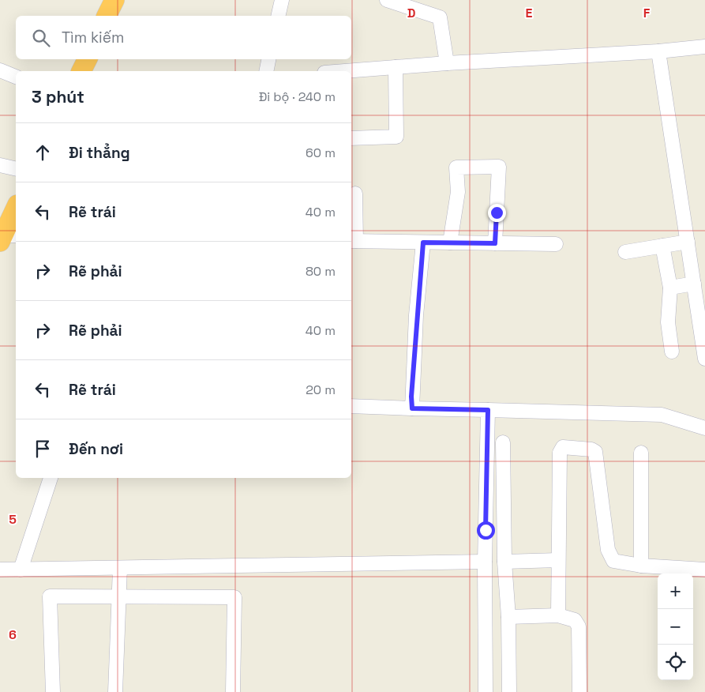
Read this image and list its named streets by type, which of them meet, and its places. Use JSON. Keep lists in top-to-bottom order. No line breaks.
{"page":{"search":"Tìm kiếm","heading":["3 phút","Đi bộ · 240 m"],"list":[["Đi thẳng","60 m"],["Rẽ trái","40 m"],["Rẽ phải","80 m"],["Rẽ phải","40 m"],["Rẽ trái","20 m"],"Đến nơi"],"map_buttons":["+","−"]},"grid":{"columns":["D","E","F"],"rows":["5","6"]}}
